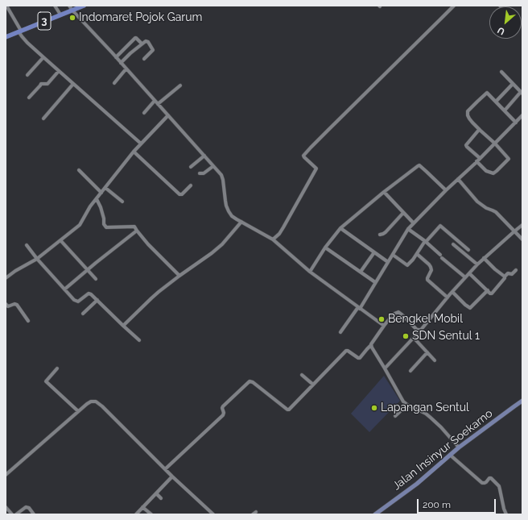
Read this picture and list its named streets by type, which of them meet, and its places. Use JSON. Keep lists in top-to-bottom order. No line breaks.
{"streets":{"highway":["3"],"main road":["Jalan Insinyur Soekarno"]},"places":["Indomaret Pojok Garum","Bengkel Mobil","SDN Sentul 1","Lapangan Sentul"],"scale_bar":"200 m","north":"bottom left"}
